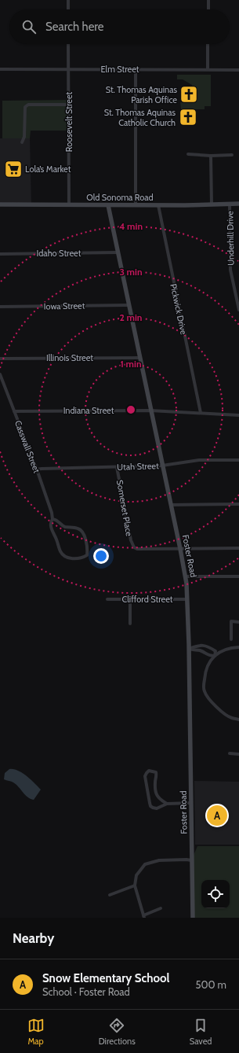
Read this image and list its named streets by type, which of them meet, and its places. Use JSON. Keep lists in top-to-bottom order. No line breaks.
{"streets":{"street":["Elm Street","Roosevelt Street","Old Sonoma Road","Underhill Drive","Idaho Street","Iowa Street","Pickwick Drive","Illinois Street","Indiana Street","Casswall Street","Utah Street","Somerset Place","Foster Road","Clifford Street"]},"crossings":[["Elm Street","Roosevelt Street"],["Roosevelt Street","Old Sonoma Road"],["Old Sonoma Road","Underhill Drive"],["Old Sonoma Road","Pickwick Drive"],["Old Sonoma Road","Foster Road"],["Idaho Street","Foster Road"],["Iowa Street","Foster Road"],["Pickwick Drive","Indiana Street"],["Illinois Street","Foster Road"],["Indiana Street","Casswall Street"],["Indiana Street","Foster Road"],["Casswall Street","Utah Street"],["Utah Street","Somerset Place"],["Utah Street","Foster Road"],["Somerset Place","Foster Road"],["Foster Road","Clifford Street"]],"places":{"church":["St. Thomas Aquinas Parish Office","St. Thomas Aquinas Catholic Church"],"supermarket":["Lola’s Market"]},"page":{"search":"Search here","pins":"A","heading":"Nearby","list":[{"mark":"A","name":"Snow Elementary School","note":"School · Foster Road","value":"500 m"}],"nav":["Map","Directions","Saved"]},"rings":["4 min","3 min","2 min","1 min"]}
